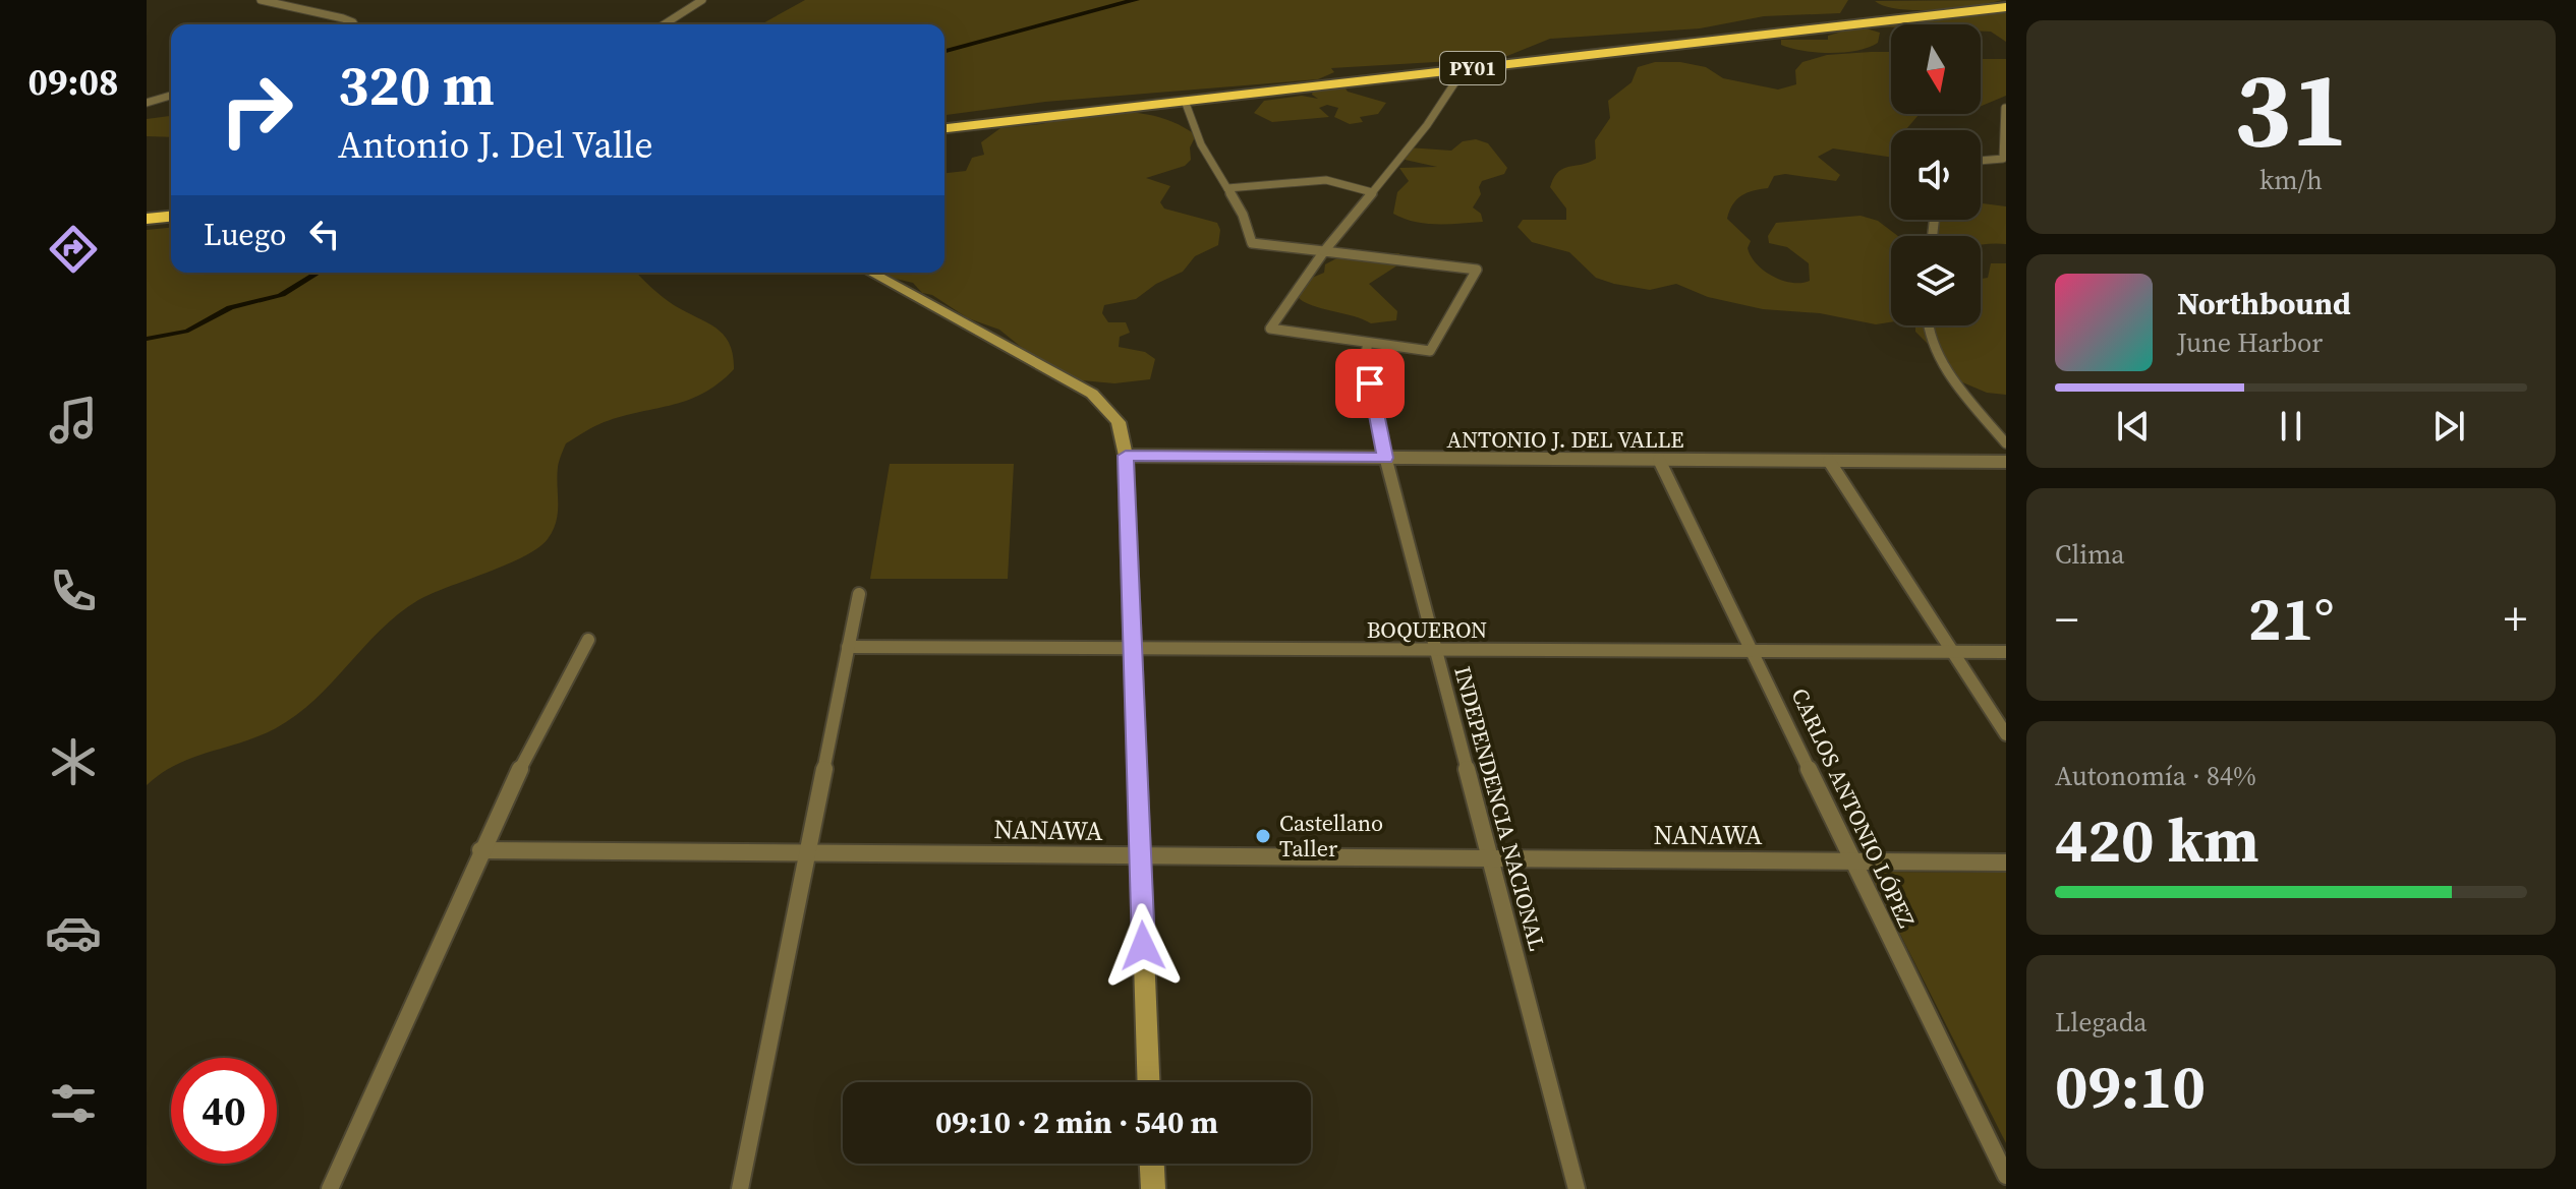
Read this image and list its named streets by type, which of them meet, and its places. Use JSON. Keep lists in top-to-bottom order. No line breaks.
{"streets":{"highway":["PY01"],"street":["ANTONIO J. DEL VALLE","BOQUERON","CARLOS ANTONIO LÓPEZ","INDEPENDENCIA NACIONAL","NANAWA"]},"crossings":[["ANTONIO J. DEL VALLE","CARLOS ANTONIO LÓPEZ"],["ANTONIO J. DEL VALLE","INDEPENDENCIA NACIONAL"],["BOQUERON","CARLOS ANTONIO LÓPEZ"],["BOQUERON","INDEPENDENCIA NACIONAL"],["CARLOS ANTONIO LÓPEZ","NANAWA"],["INDEPENDENCIA NACIONAL","NANAWA"]],"places":["Castellano Taller"],"north":"bottom","page":{"tabs":"09:08","tile":[["31","km/h"],"Clima",["Autonomía · 84%","420 km"],["Llegada","09:10"]],"turn":["320 m","Antonio J. Del Valle"],"then":"Luego","song":["Northbound","June Harbor"],"heat":["−","21°","+"],"limit":"40","trip":"09:10 · 2 min · 540 m"}}
